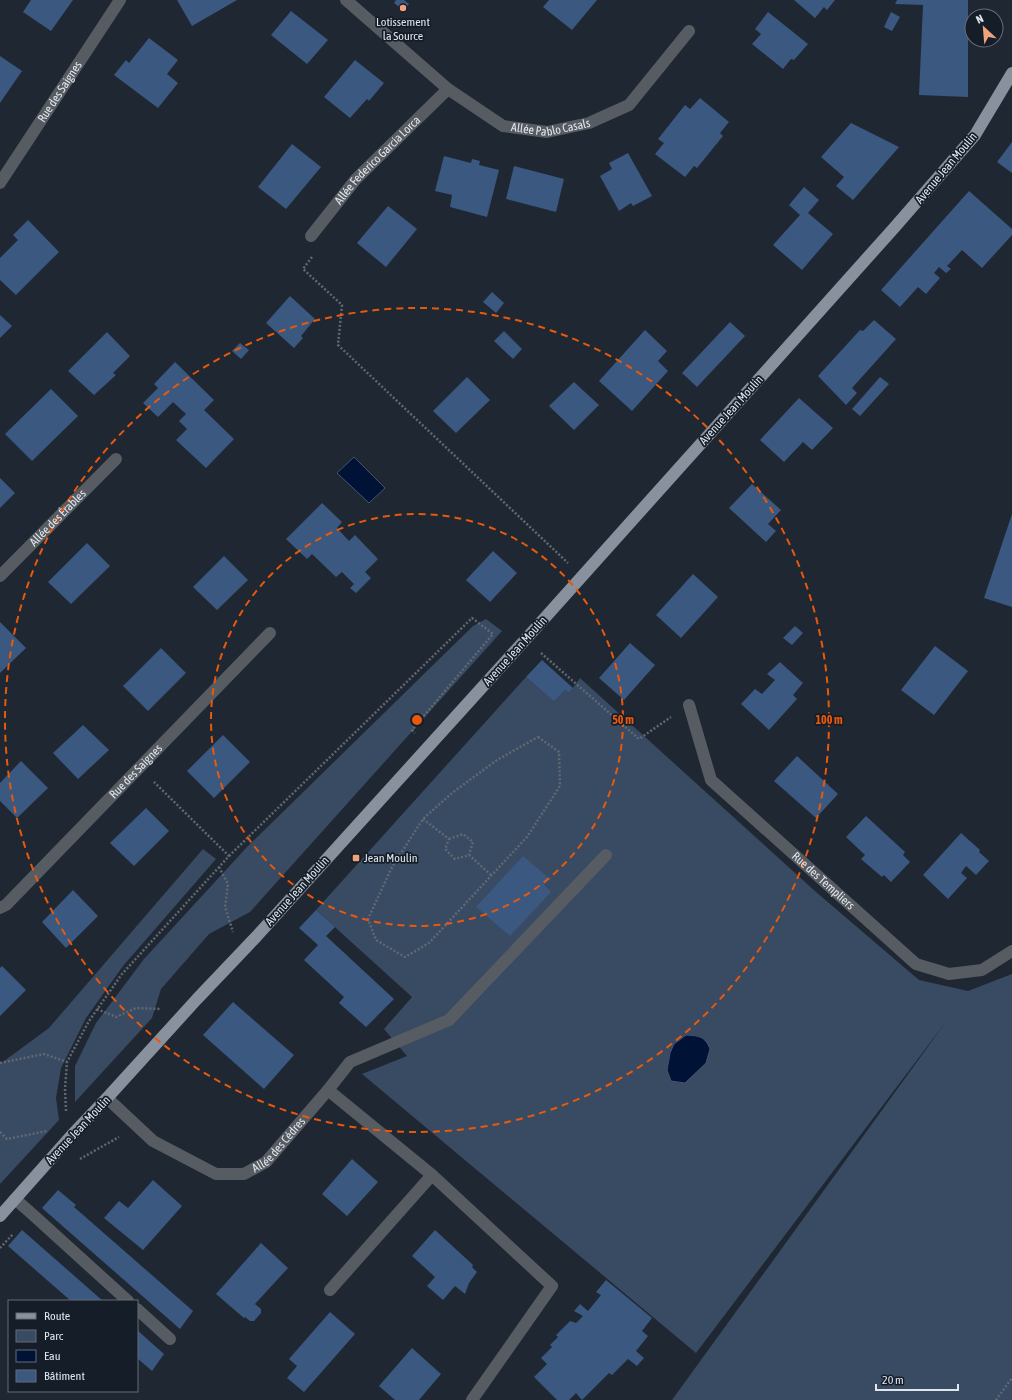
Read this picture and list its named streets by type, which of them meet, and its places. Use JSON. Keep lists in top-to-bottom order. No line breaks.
{"streets":{"main road":["Avenue Jean Moulin"],"street":["Rue des Saignes","Allée Pablo Casals","Allée Federico Garcia Lorca","Allée des Érables","Rue des Templiers","Allée des Cédres"]},"crossings":[["Allée Pablo Casals","Allée Federico Garcia Lorca"],["Avenue Jean Moulin","Allée des Cédres"]],"places":{"other":["Lotissement la Source"],"transit":["Jean Moulin"]},"legend":["Route","Parc","Eau","Bâtiment"],"scale_bar":"20 m","north":"top left","rings":["50 m","100 m"]}
